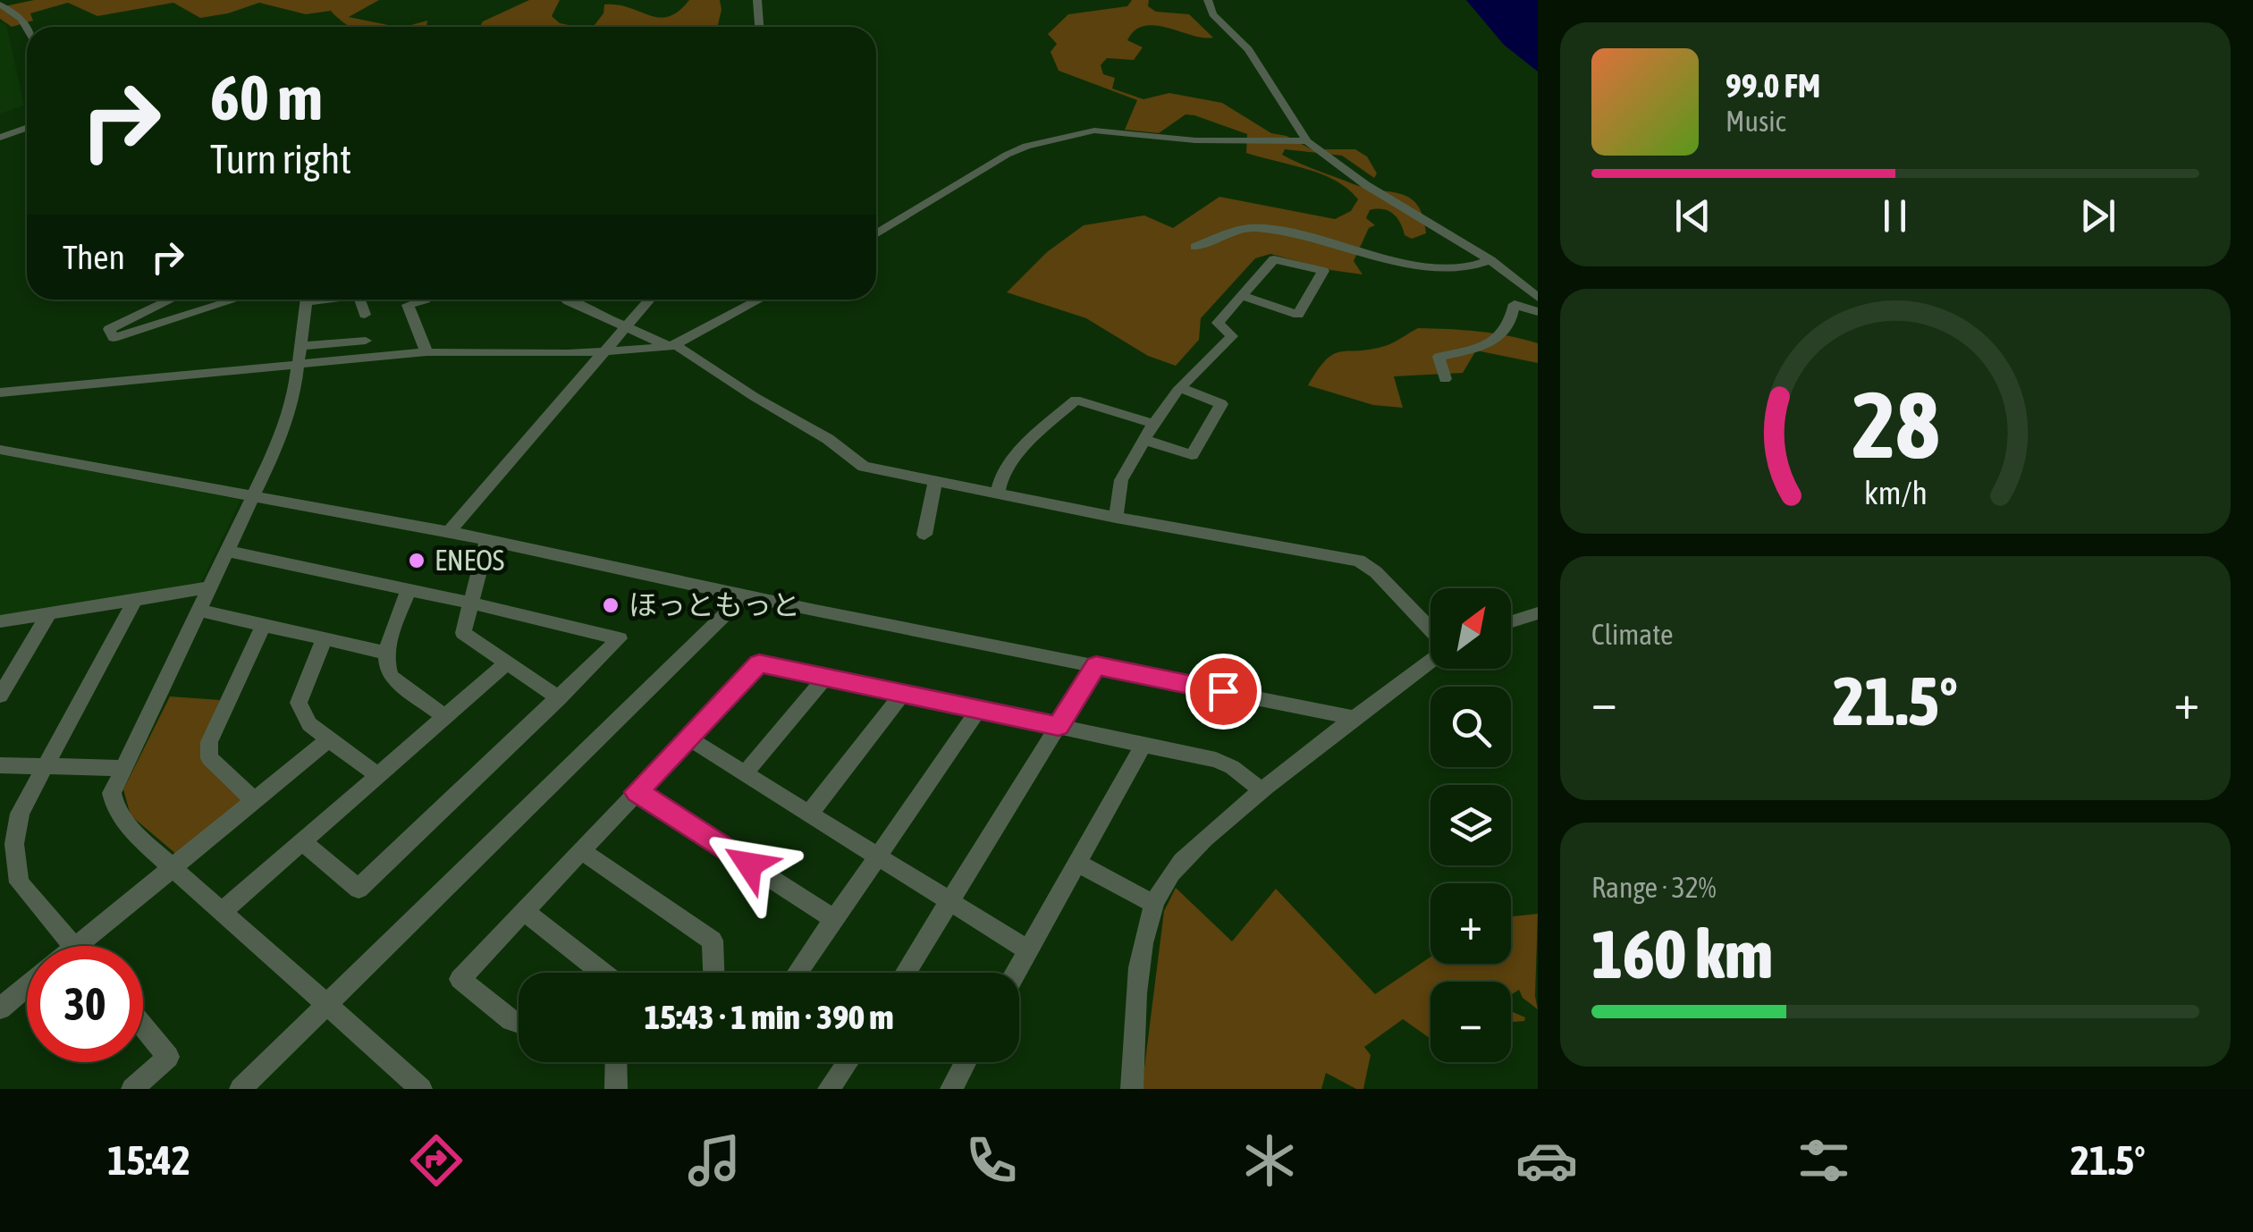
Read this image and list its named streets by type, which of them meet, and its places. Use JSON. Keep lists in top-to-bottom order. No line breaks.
{"places":["ENEOS","ほっともっと"],"north":"top right","page":{"turn":["60 m","Turn right"],"song":["99.0 FM","Music"],"then":"Then","tile":["Climate",["Range · 32%","160 km"]],"map_buttons":["+","−"],"heat":["−","21.5°","+"],"limit":"30","trip":"15:43 · 1 min · 390 m","tabs":["15:42","21.5°"],"gauge":["28","km/h"]}}
